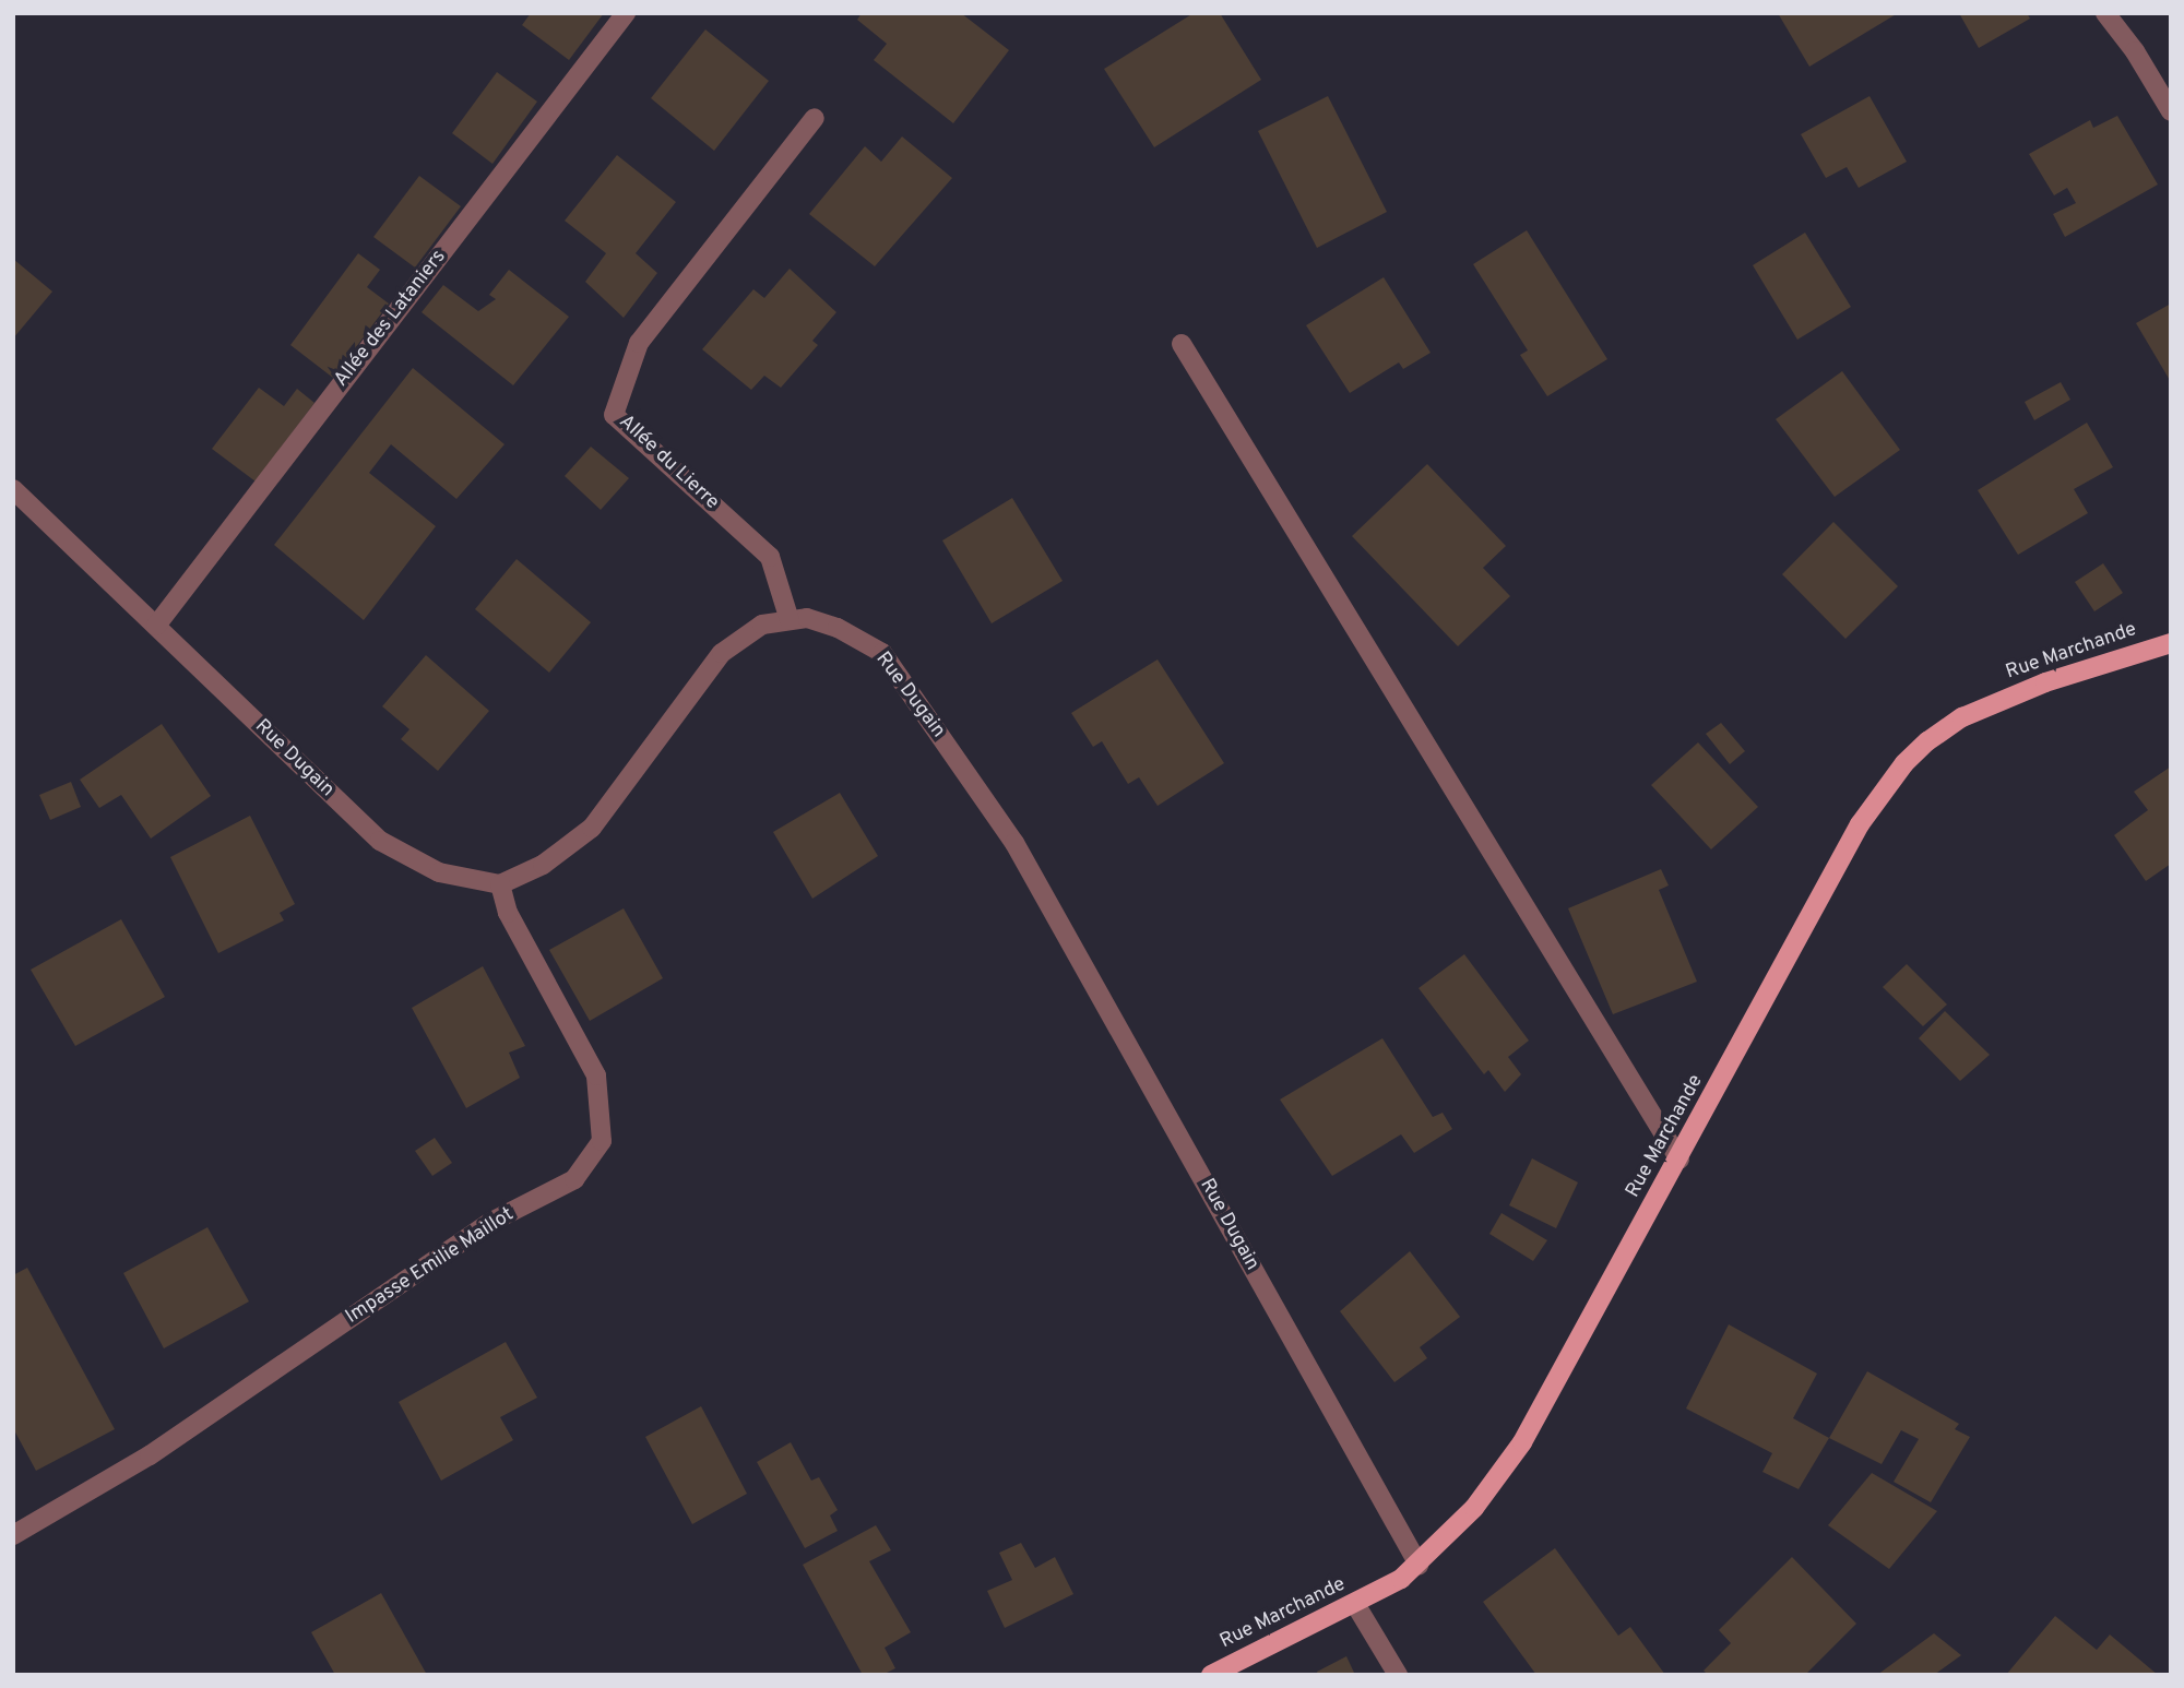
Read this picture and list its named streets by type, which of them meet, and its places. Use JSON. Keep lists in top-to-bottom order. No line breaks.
{"streets":{"main road":["Rue Marchande"],"street":["Allée des Lataniers","Allée du Lierre","Rue Dugain","Impasse Emilie Maillot"]},"crossings":[["Allée des Lataniers","Rue Dugain"],["Allée du Lierre","Rue Dugain"],["Rue Marchande","Rue Dugain"],["Rue Dugain","Impasse Emilie Maillot"]]}
